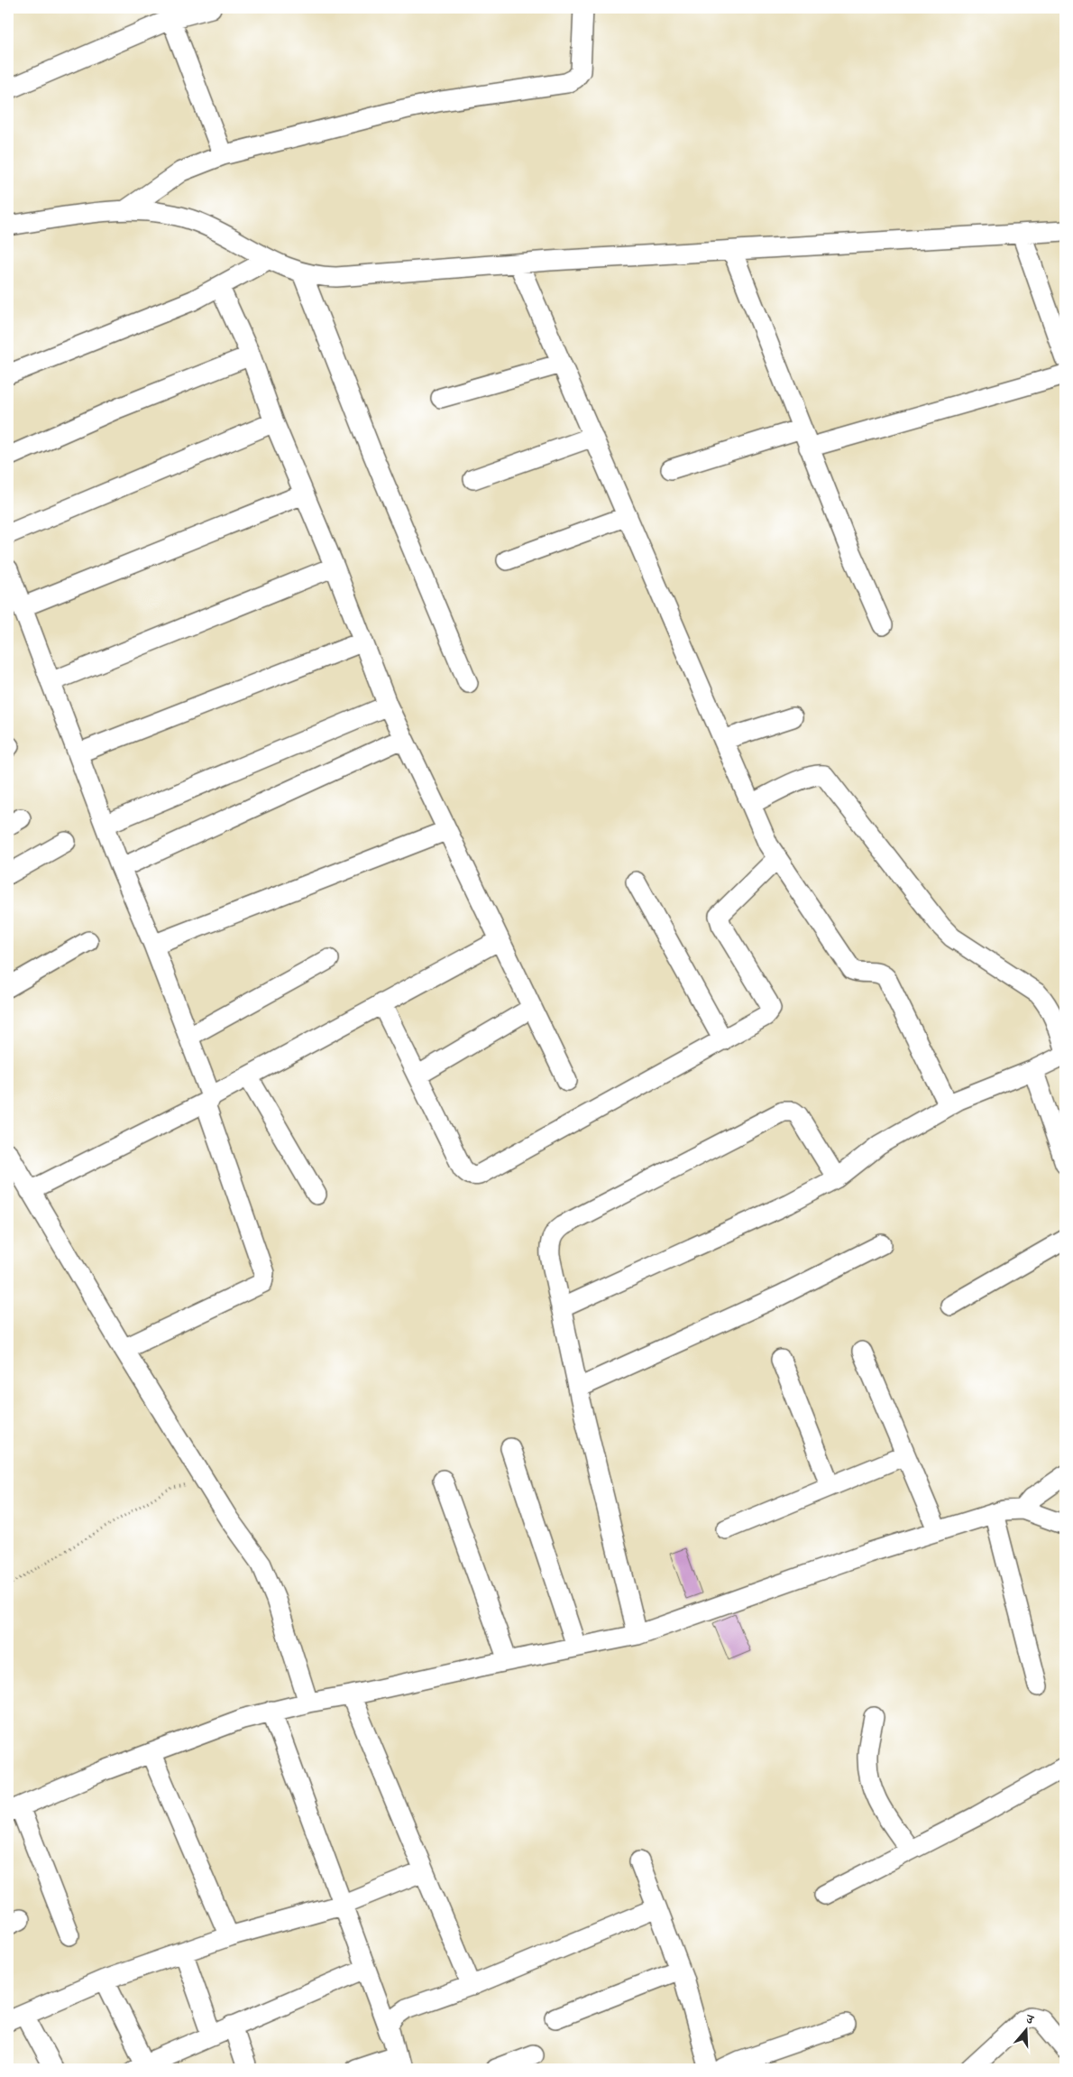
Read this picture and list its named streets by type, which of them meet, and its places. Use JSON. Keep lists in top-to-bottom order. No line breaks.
{"north":"top"}
